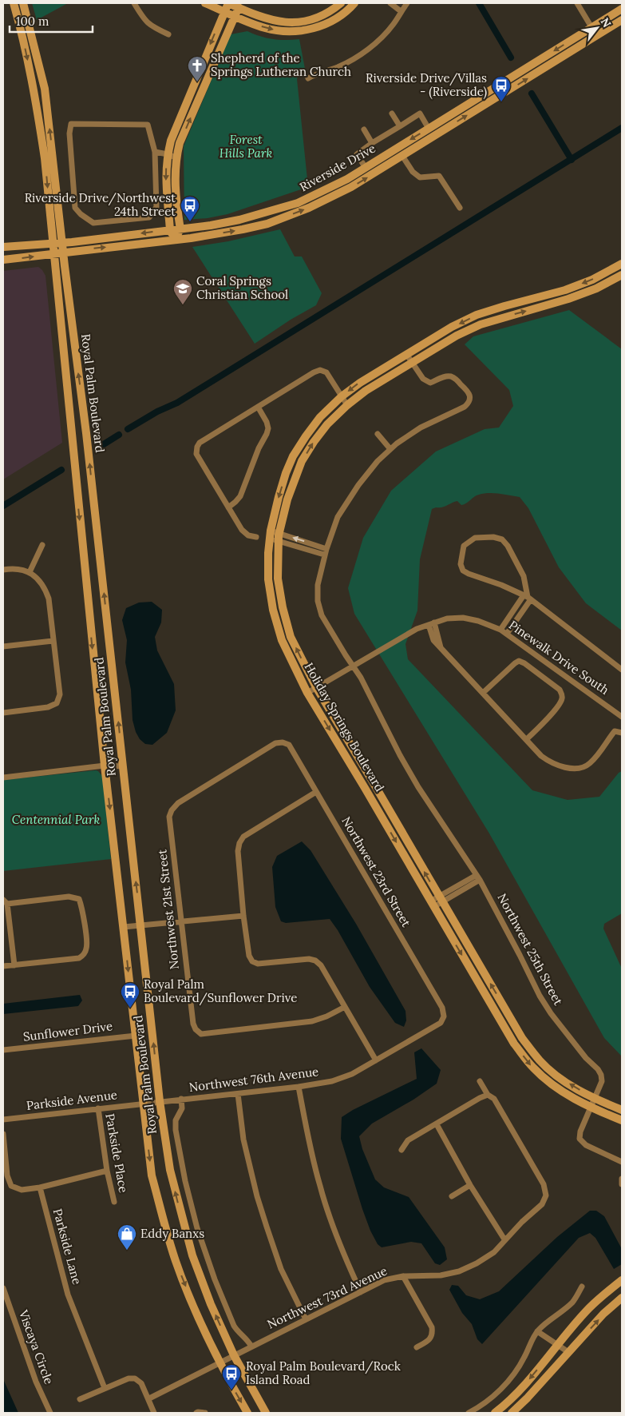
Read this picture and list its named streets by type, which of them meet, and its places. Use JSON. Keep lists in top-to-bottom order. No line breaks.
{"streets":{"street":["Riverside Drive","Royal Palm Boulevard","Pinewalk Drive South","Holiday Springs Boulevard","Northwest 23rd Street","Northwest 21st Street","Northwest 25th Street","Sunflower Drive","Northwest 76th Avenue","Parkside Avenue","Parkside Place","Parkside Lane","Northwest 73rd Avenue","Viscaya Circle"]},"crossings":[["Riverside Drive","Royal Palm Boulevard"],["Royal Palm Boulevard","Sunflower Drive"],["Royal Palm Boulevard","Northwest 76th Avenue"],["Royal Palm Boulevard","Parkside Avenue"],["Royal Palm Boulevard","Northwest 73rd Avenue"],["Pinewalk Drive South","Holiday Springs Boulevard"],["Pinewalk Drive South","Northwest 25th Street"],["Holiday Springs Boulevard","Northwest 25th Street"],["Northwest 23rd Street","Northwest 21st Street"],["Northwest 23rd Street","Northwest 76th Avenue"],["Northwest 76th Avenue","Parkside Avenue"],["Parkside Avenue","Parkside Place"]],"parks":["Forest Hills Park","Centennial Park"],"places":{"church":["Shepherd of the Springs Lutheran Church"],"bus stop":["Riverside Drive/Villas - (Riverside)","Riverside Drive/Northwest 24th Street","Royal Palm Boulevard/Sunflower Drive","Royal Palm Boulevard/Rock Island Road"],"school or university":["Coral Springs Christian School"],"shop":["Eddy Banxs"]},"scale_bar":"100 m","north":"top right"}
